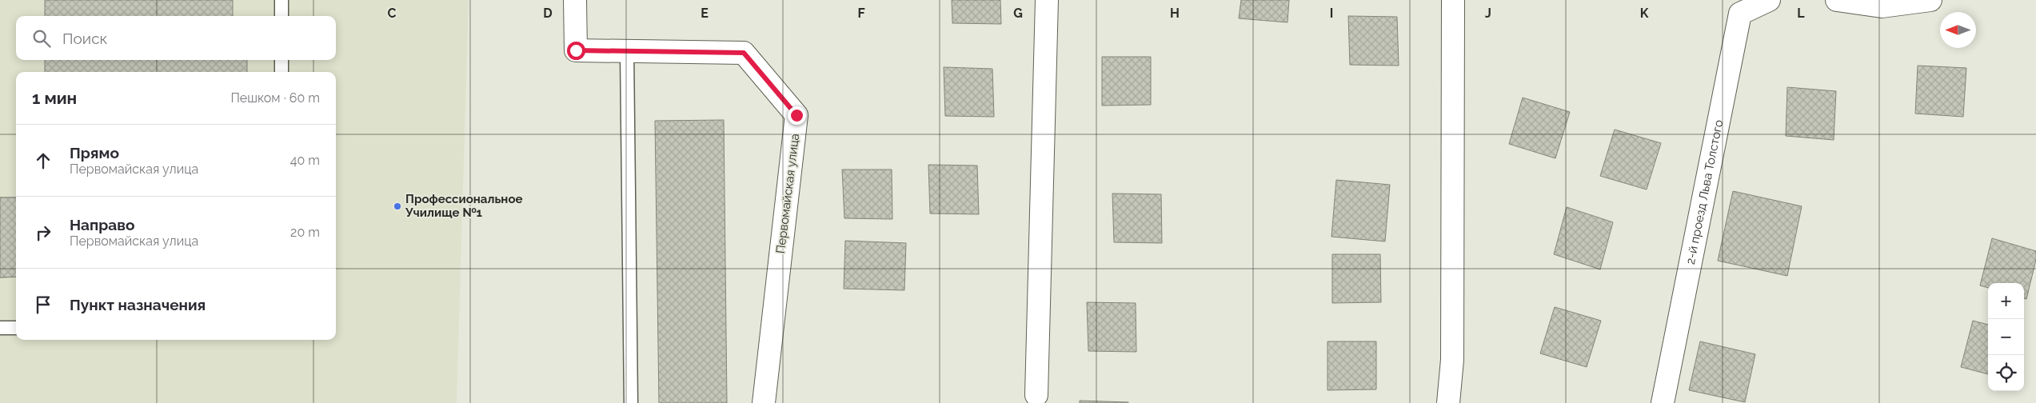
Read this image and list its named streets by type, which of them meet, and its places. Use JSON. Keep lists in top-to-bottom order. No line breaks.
{"streets":{"street":["2-й проезд Льва Толстого","Первомайская улица"]},"places":["Профессиональное Училище №1"],"north":"left","page":{"search":"Поиск","heading":["1 мин","Пешком · 60 m"],"list":[["Прямо","Первомайская улица","40 m"],["Направо","Первомайская улица","20 m"],"Пункт назначения"],"map_buttons":["+","−"]},"grid":{"columns":["C","D","E","F","G","H","I","J","K","L"]}}
